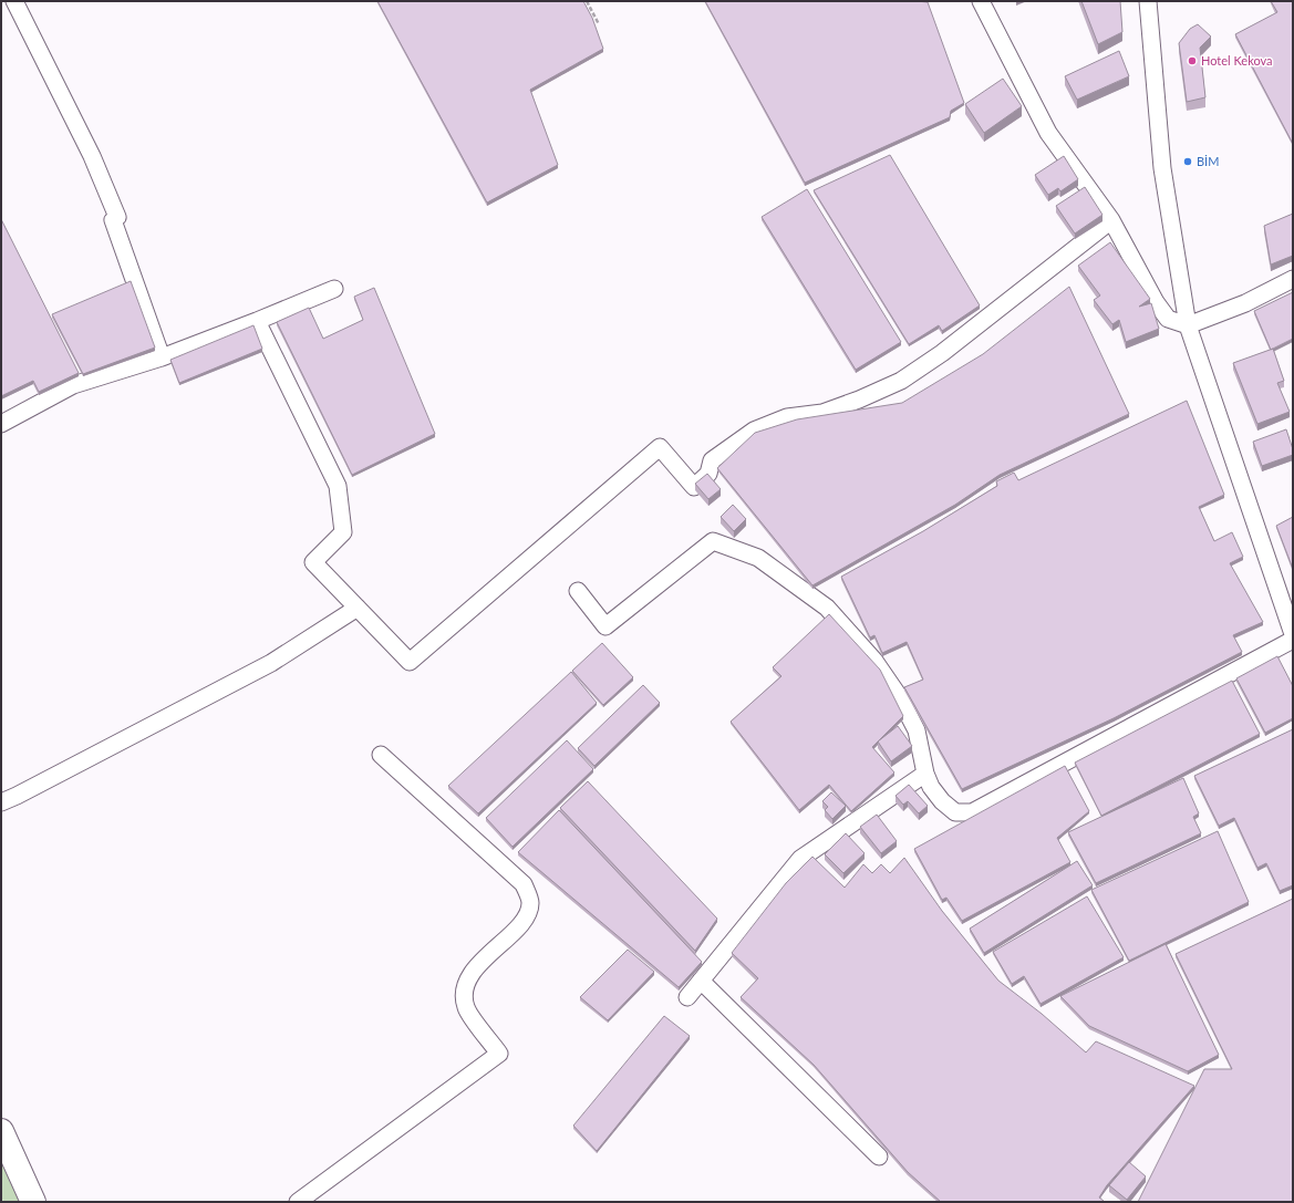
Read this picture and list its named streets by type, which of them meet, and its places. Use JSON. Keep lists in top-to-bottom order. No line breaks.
{"places":["Hotel Kekova","BİM"]}
